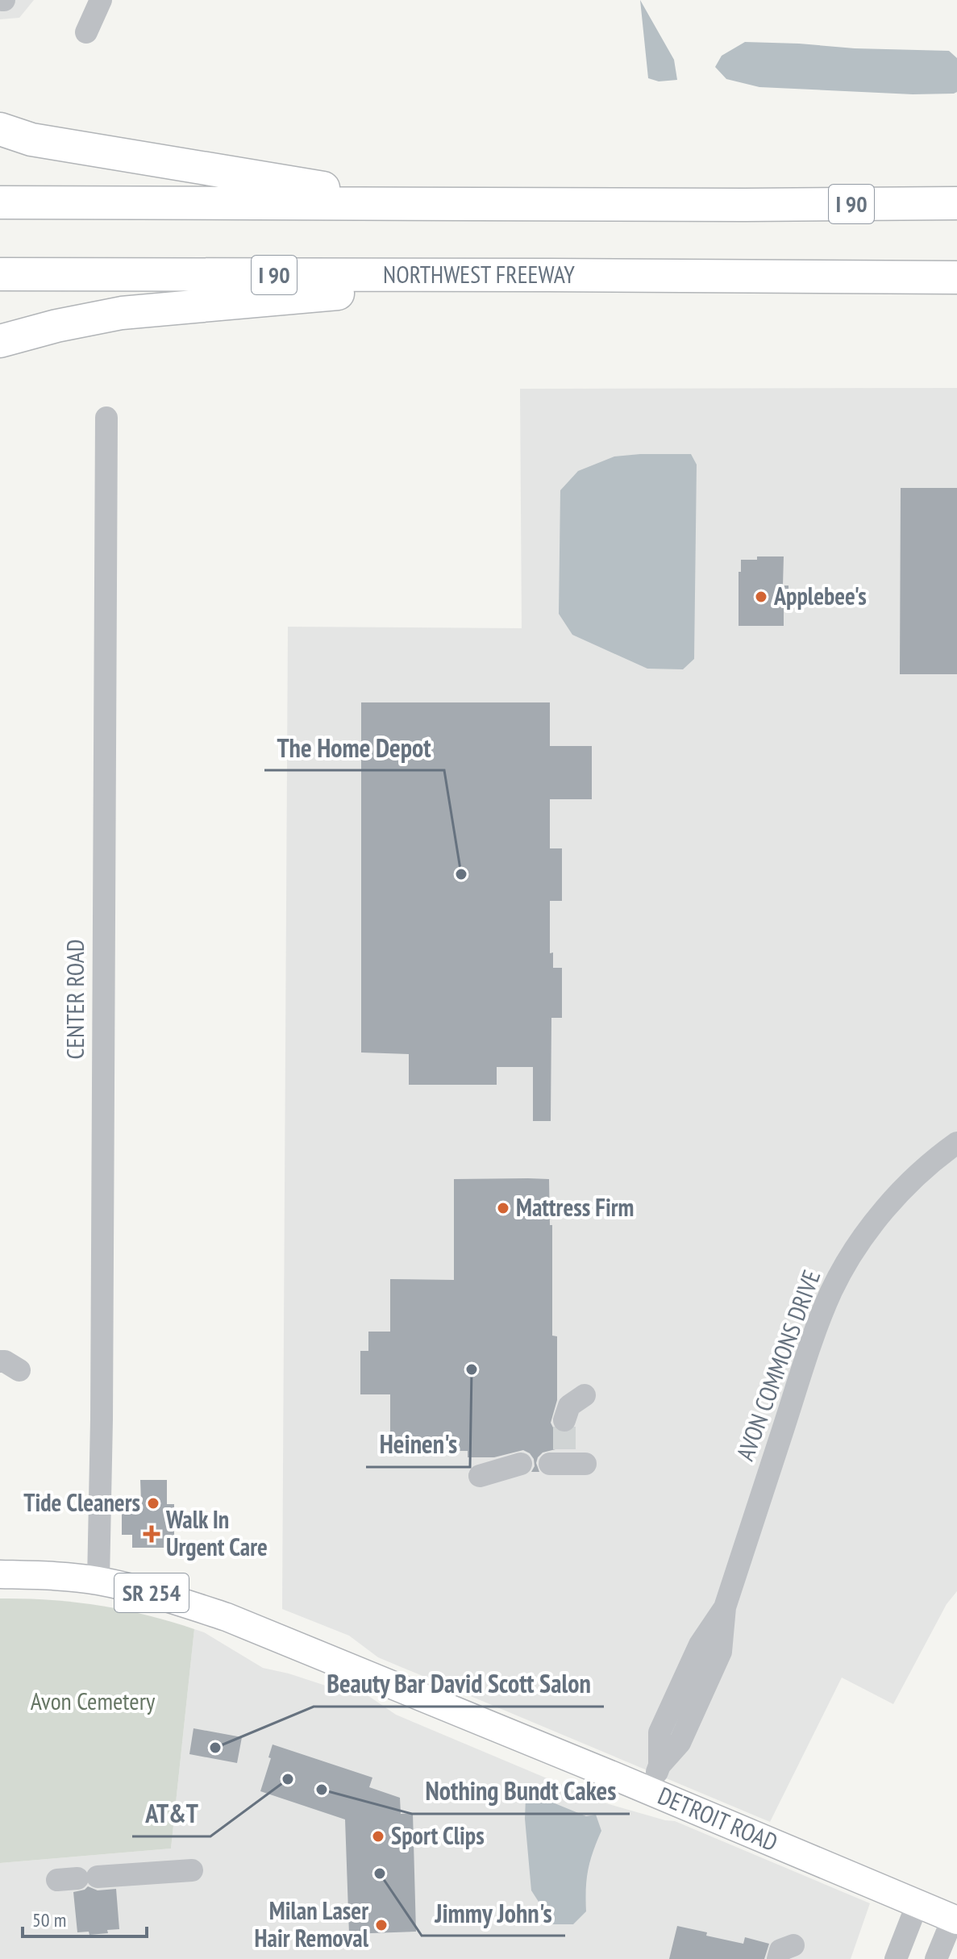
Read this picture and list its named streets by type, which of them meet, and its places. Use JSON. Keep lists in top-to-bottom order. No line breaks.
{"streets":{"highway":["I 90","NORTHWEST FREEWAY"],"main road":["SR 254","DETROIT ROAD"],"street":["CENTER ROAD","AVON COMMONS DRIVE"]},"crossings":[["CENTER ROAD","DETROIT ROAD"],["AVON COMMONS DRIVE","DETROIT ROAD"]],"parks":["Avon Cemetery"],"places":{"other":["Applebee's","The Home Depot","Mattress Firm","Heinen's","Tide Cleaners","Beauty Bar David Scott Salon","AT&T","Nothing Bundt Cakes","Sport Clips","Jimmy John's","Milan Laser Hair Removal"],"health":["Walk In Urgent Care"]},"scale_bar":"50 m"}
